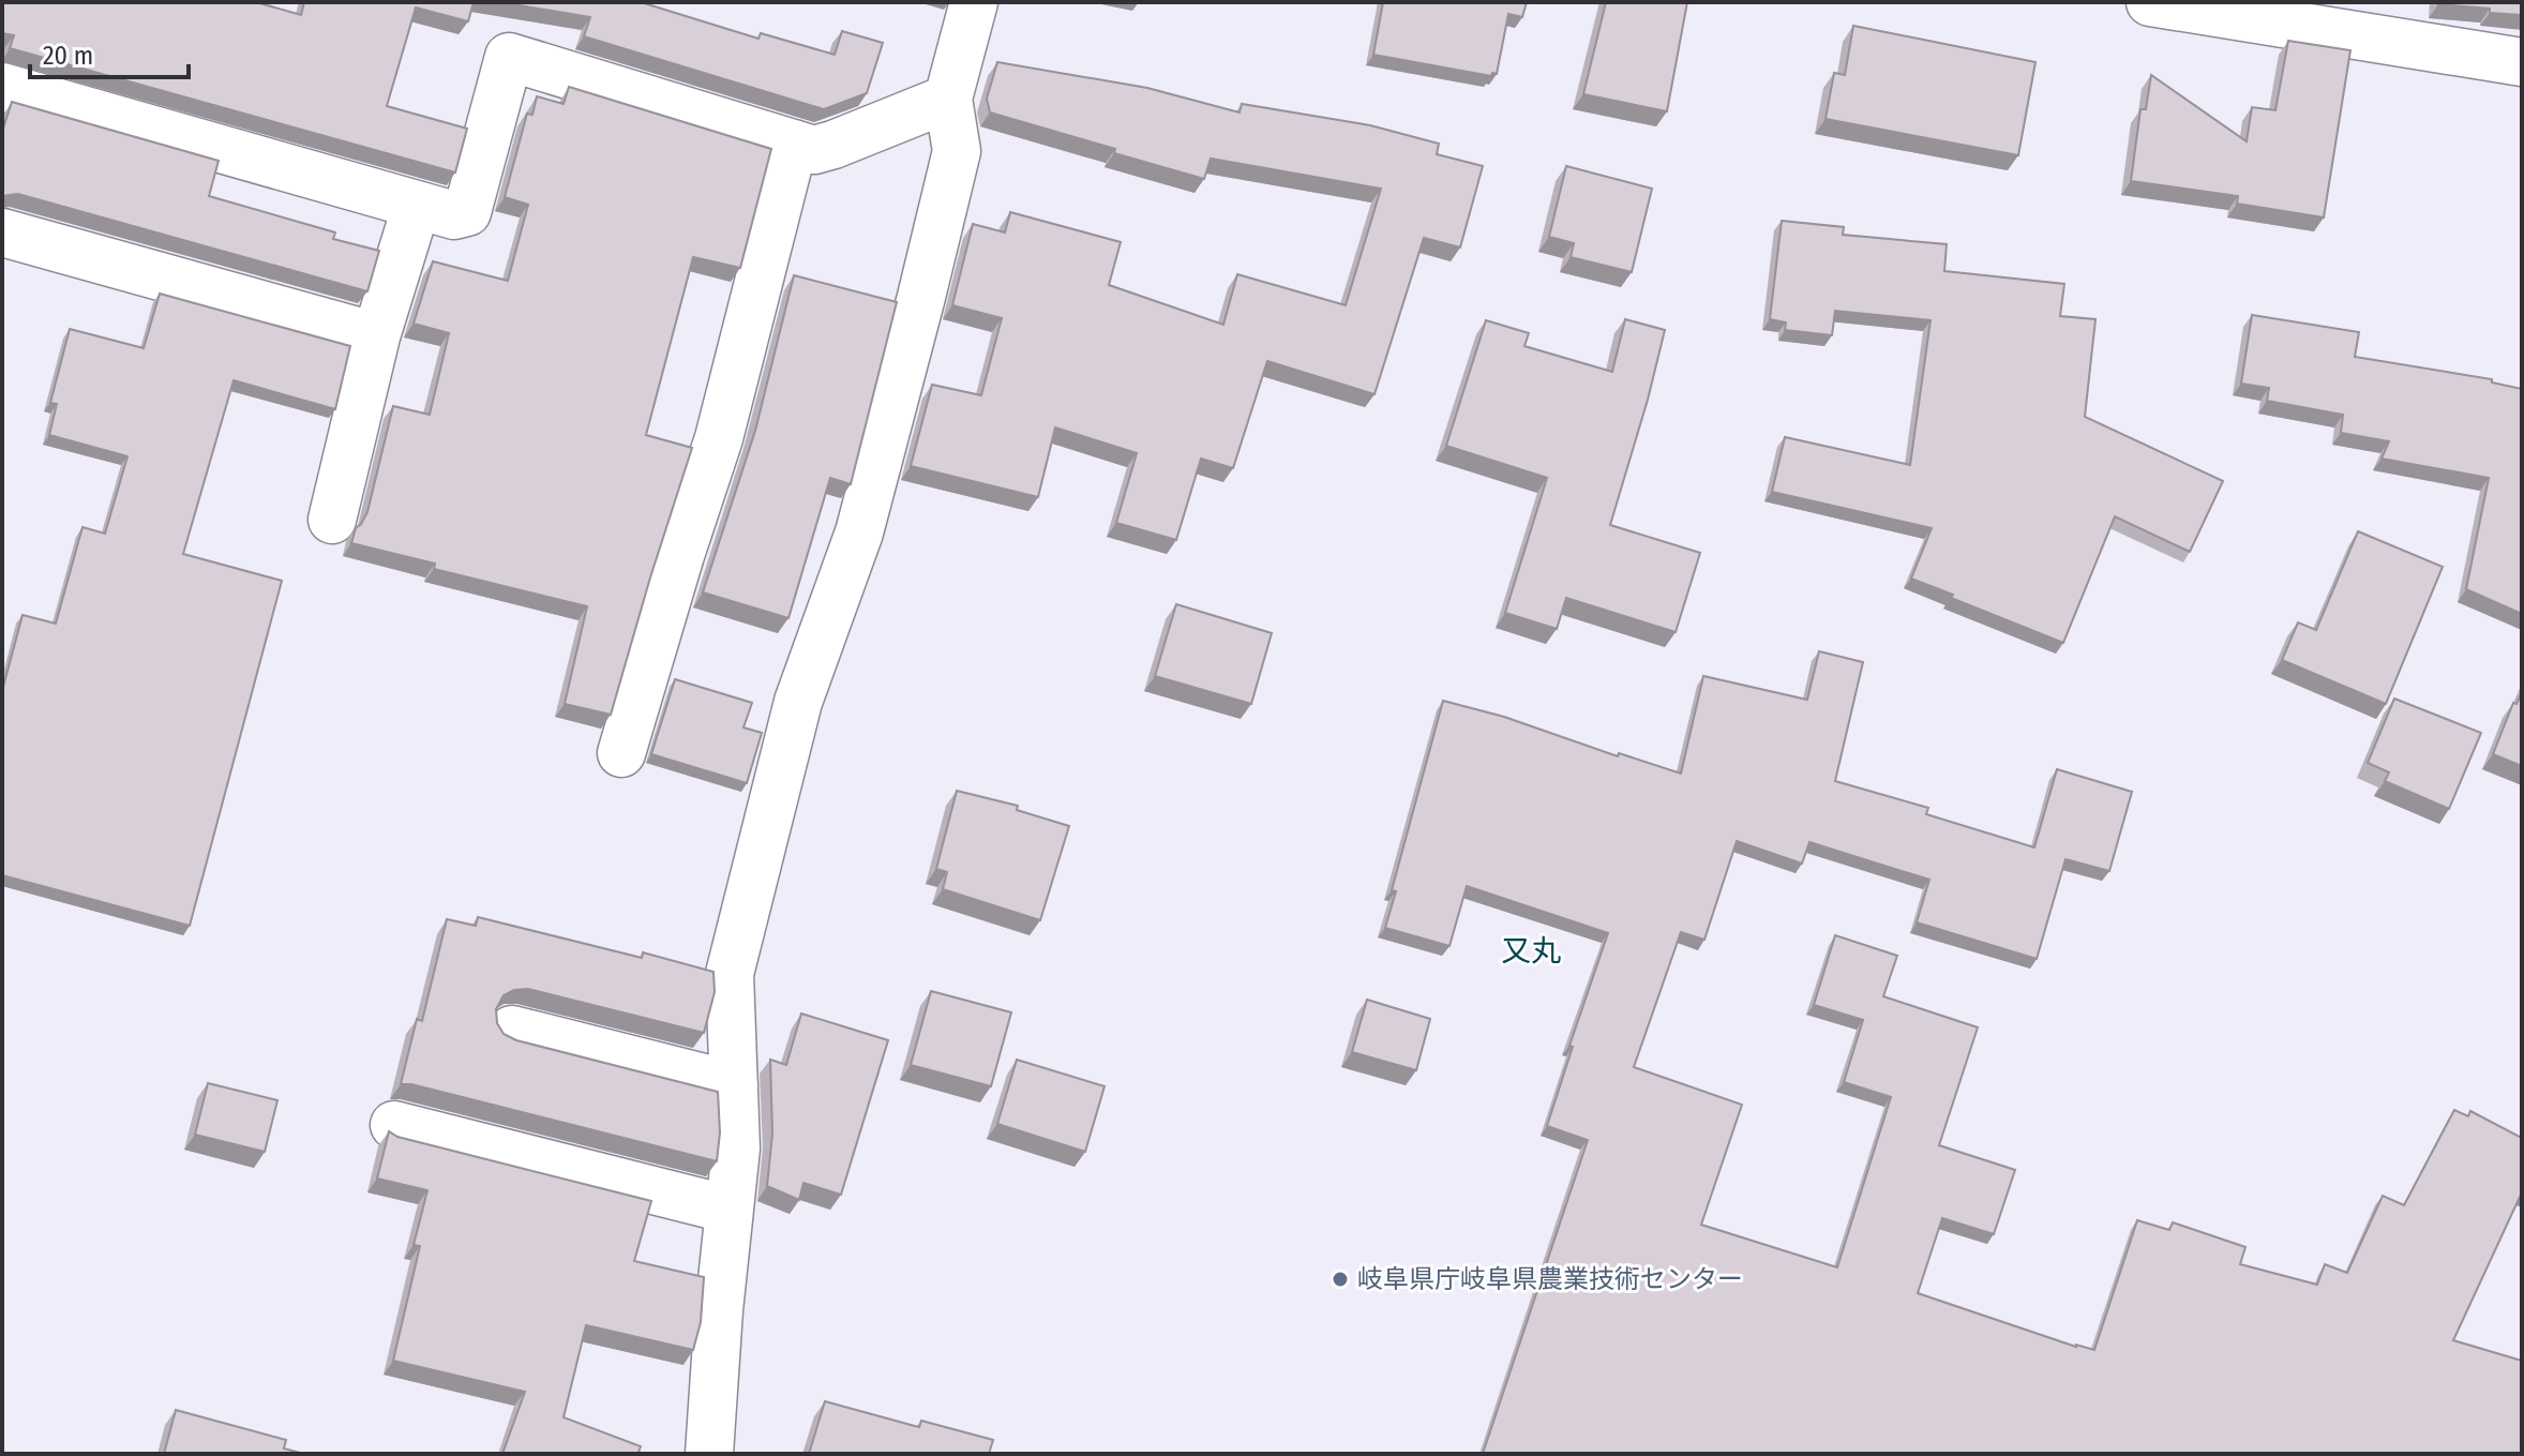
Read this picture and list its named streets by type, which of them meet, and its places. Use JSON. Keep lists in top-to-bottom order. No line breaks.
{"districts":["又丸"],"places":["岐阜県庁岐阜県農業技術センター"],"scale_bar":"20 m"}
